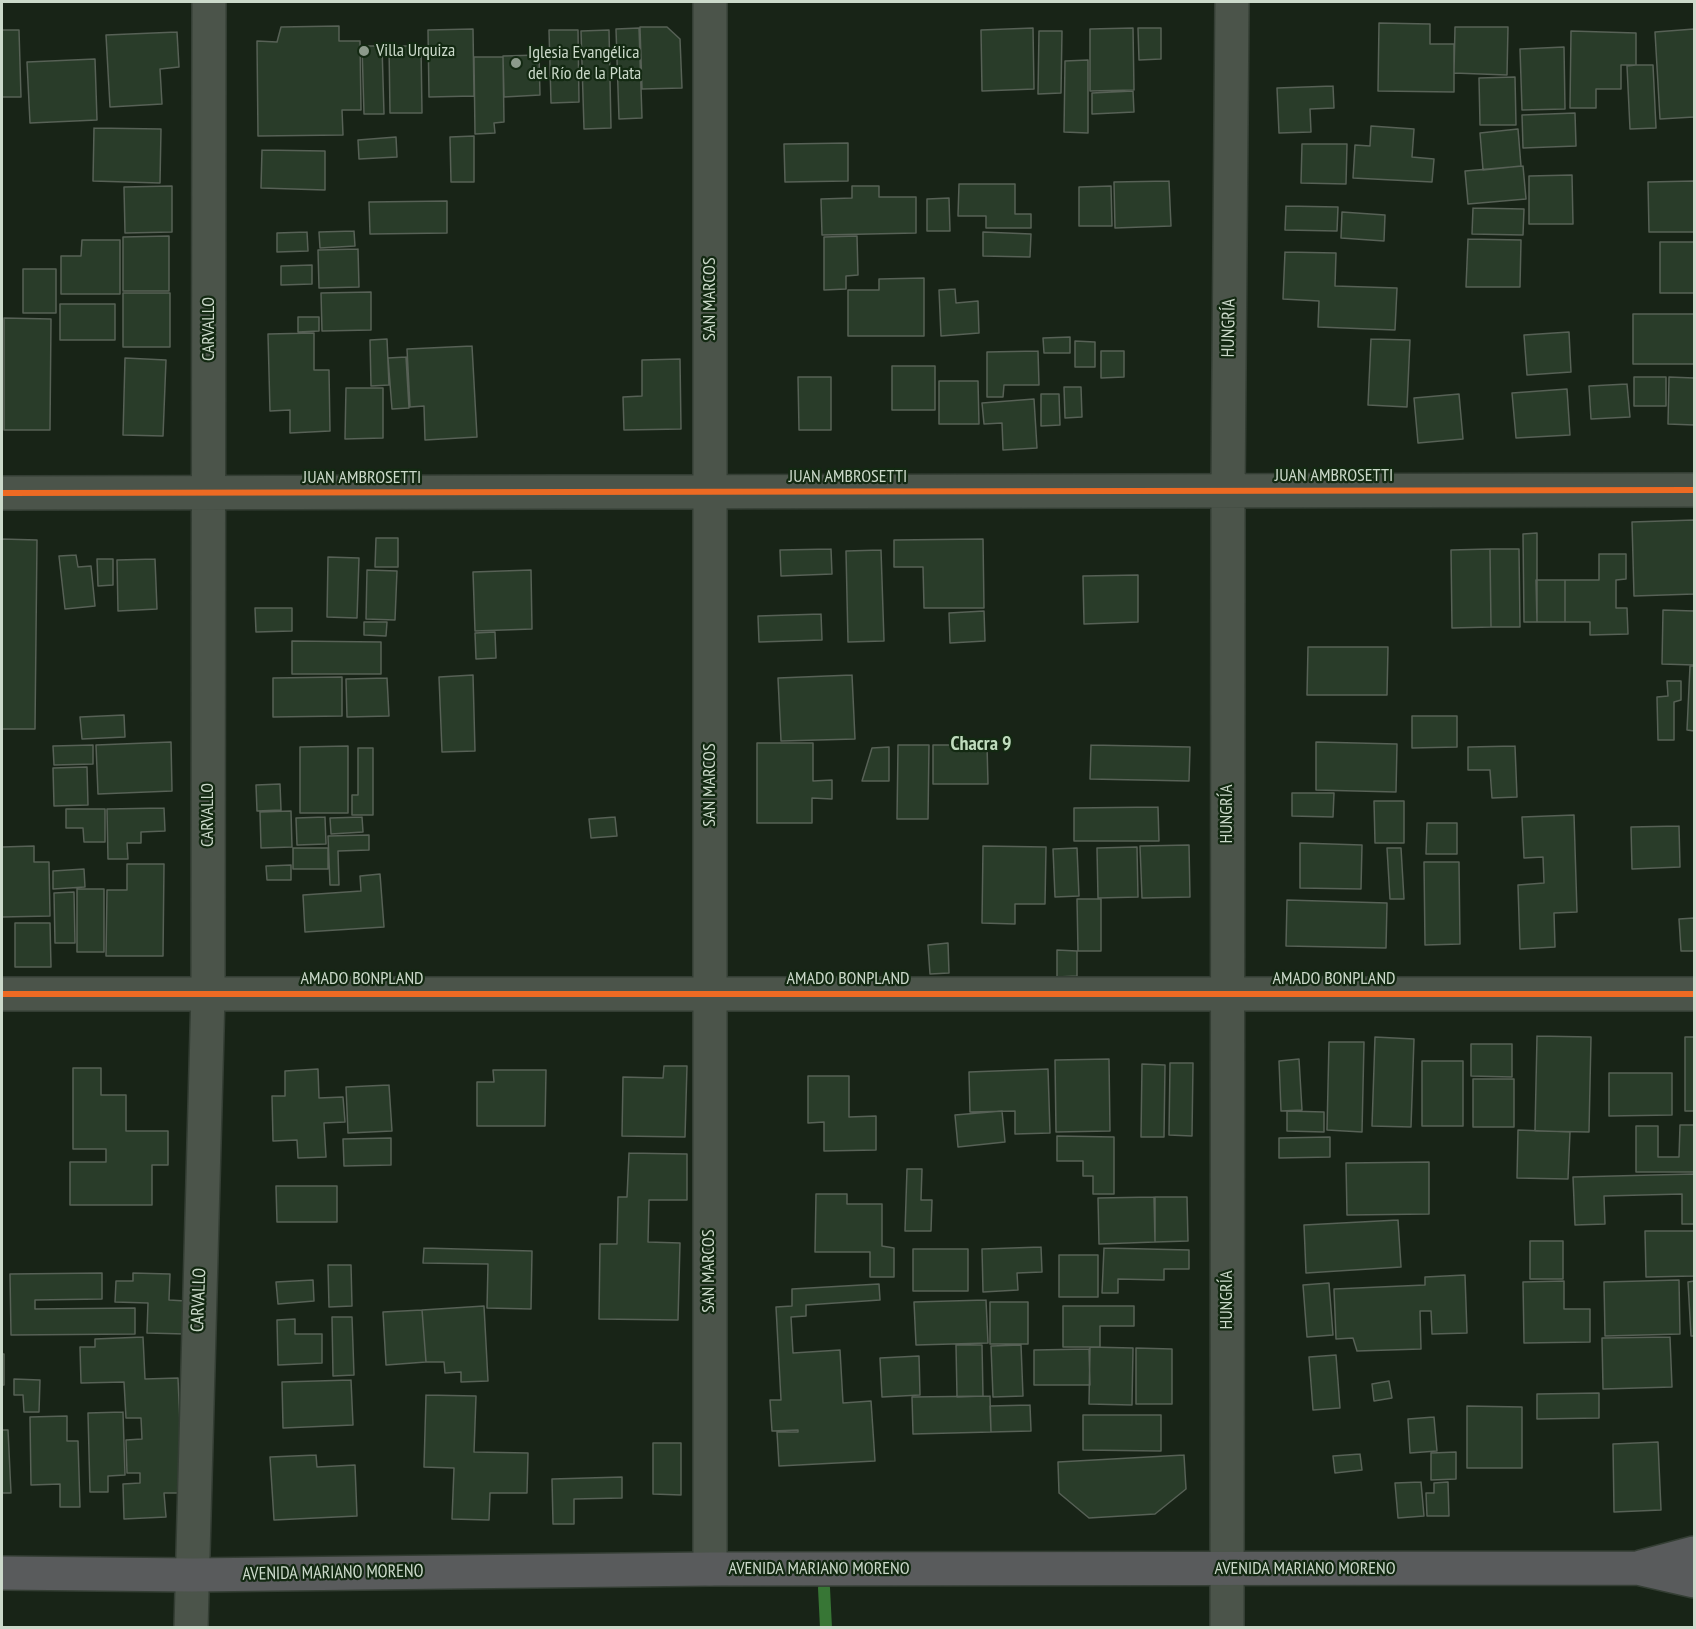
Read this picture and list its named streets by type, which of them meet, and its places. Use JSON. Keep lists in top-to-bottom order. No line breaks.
{"streets":{"main road":["AVENIDA MARIANO MORENO"],"street":["SAN MARCOS","HUNGRÍA","CARVALLO","JUAN AMBROSETTI","AMADO BONPLAND"]},"crossings":[["SAN MARCOS","JUAN AMBROSETTI"],["SAN MARCOS","AMADO BONPLAND"],["SAN MARCOS","AVENIDA MARIANO MORENO"],["HUNGRÍA","JUAN AMBROSETTI"],["HUNGRÍA","AMADO BONPLAND"],["HUNGRÍA","AVENIDA MARIANO MORENO"],["CARVALLO","JUAN AMBROSETTI"],["CARVALLO","AMADO BONPLAND"],["CARVALLO","AVENIDA MARIANO MORENO"]],"districts":["Chacra 9"],"places":["Villa Urquiza","Iglesia Evangélica del Río de la Plata"]}
